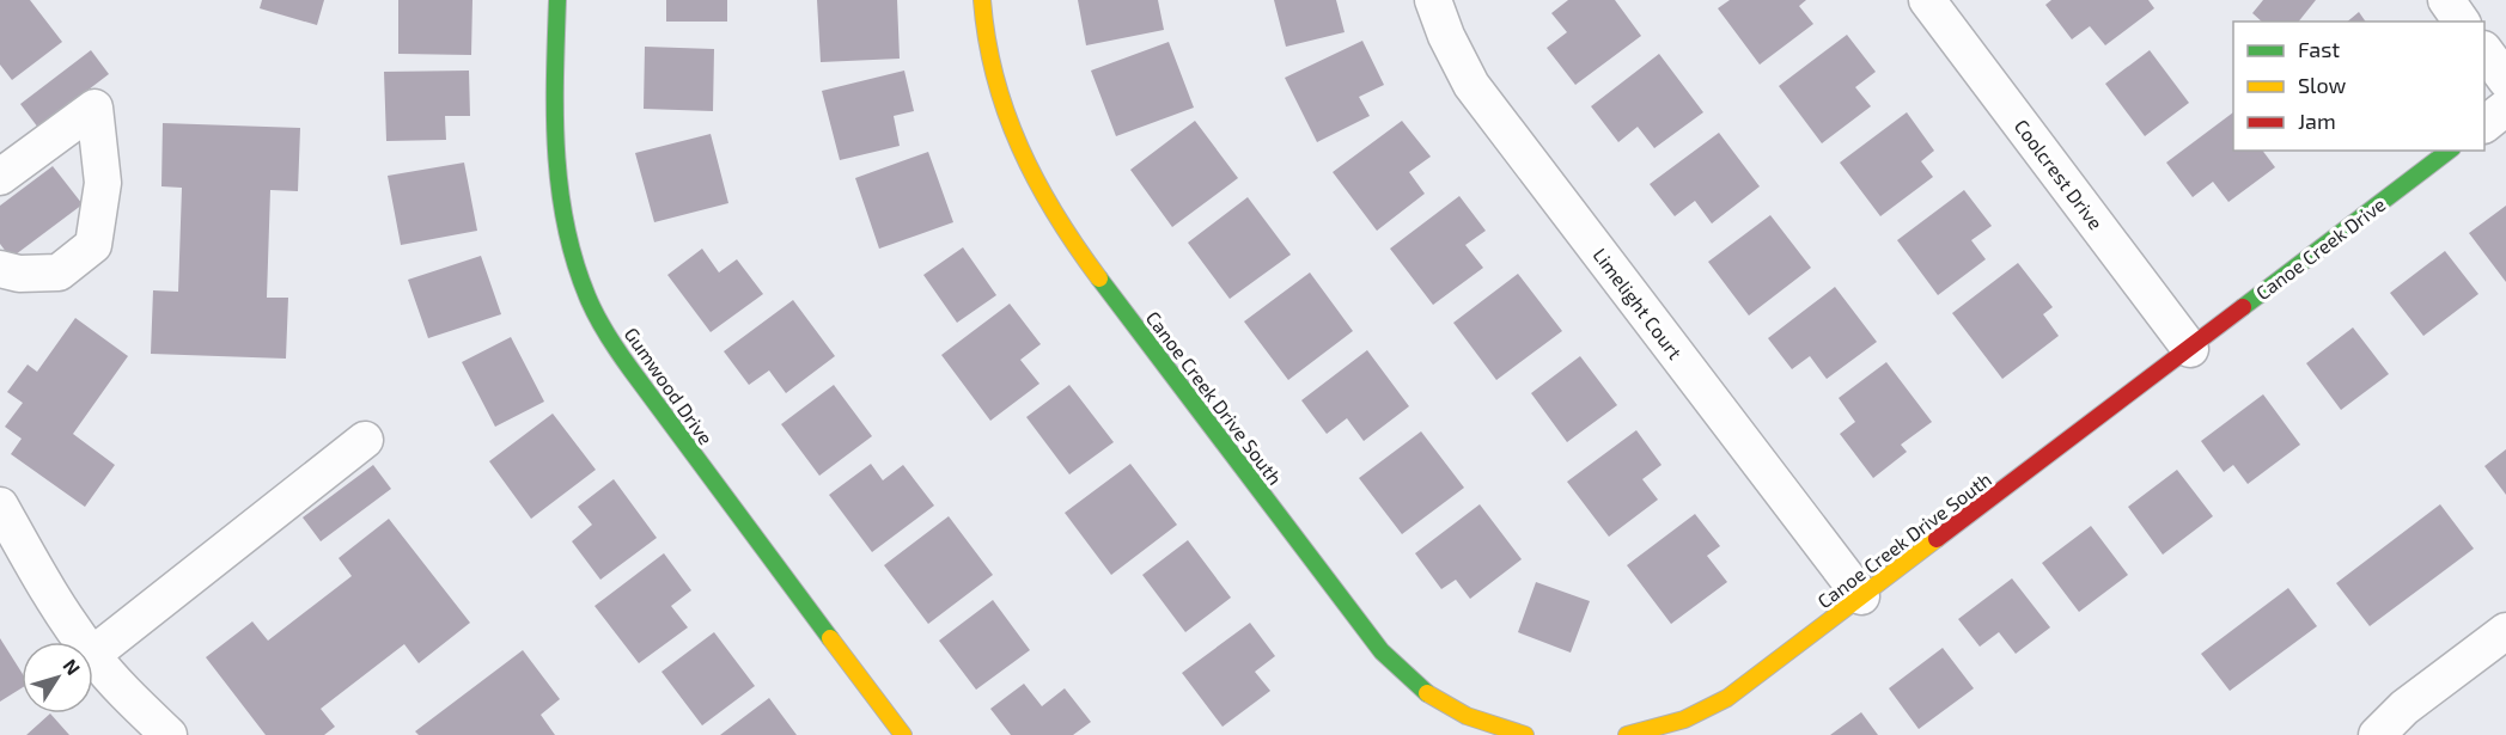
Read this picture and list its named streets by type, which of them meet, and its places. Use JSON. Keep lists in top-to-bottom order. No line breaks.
{"streets":{"street":["Coolcrest Drive","Canoe Creek Drive","Limelight Court","Gumwood Drive","Canoe Creek Drive South"]},"crossings":[["Coolcrest Drive","Canoe Creek Drive"],["Coolcrest Drive","Canoe Creek Drive South"],["Canoe Creek Drive","Canoe Creek Drive South"],["Limelight Court","Canoe Creek Drive South"]],"legend":["Fast","Slow","Jam"],"north":"top right"}
